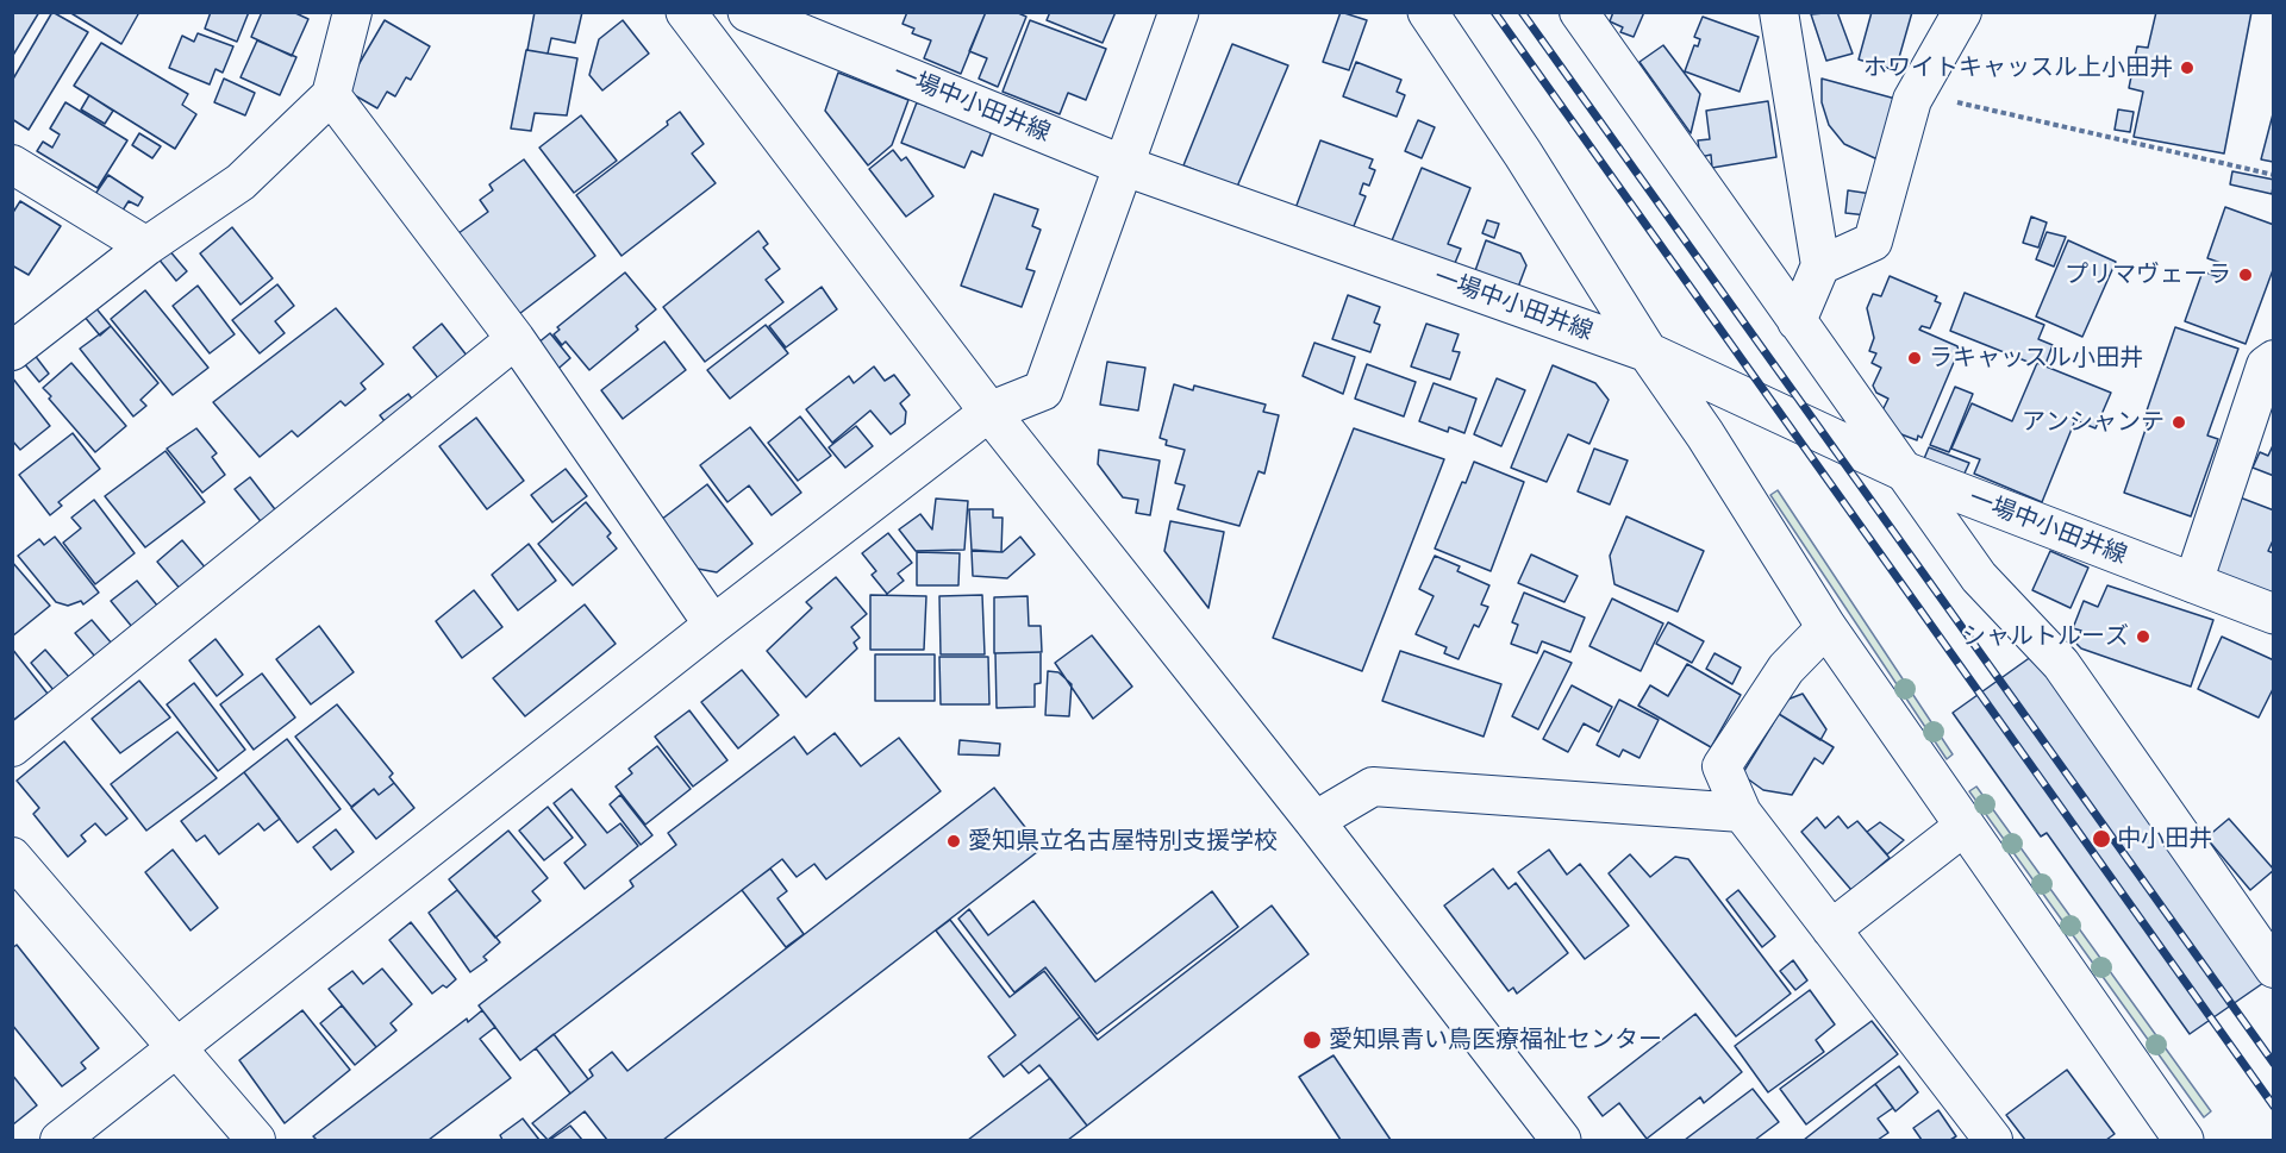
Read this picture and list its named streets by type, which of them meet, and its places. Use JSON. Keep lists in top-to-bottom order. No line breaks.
{"streets":{"street":["一場中小田井線"]},"places":["ホワイトキャッスル上小田井","プリマヴェーラ","ラキャッスル小田井","アンシャンテ","シャルトルーズ","中小田井","愛知県立名古屋特別支援学校","愛知県青い鳥医療福祉センター"]}
